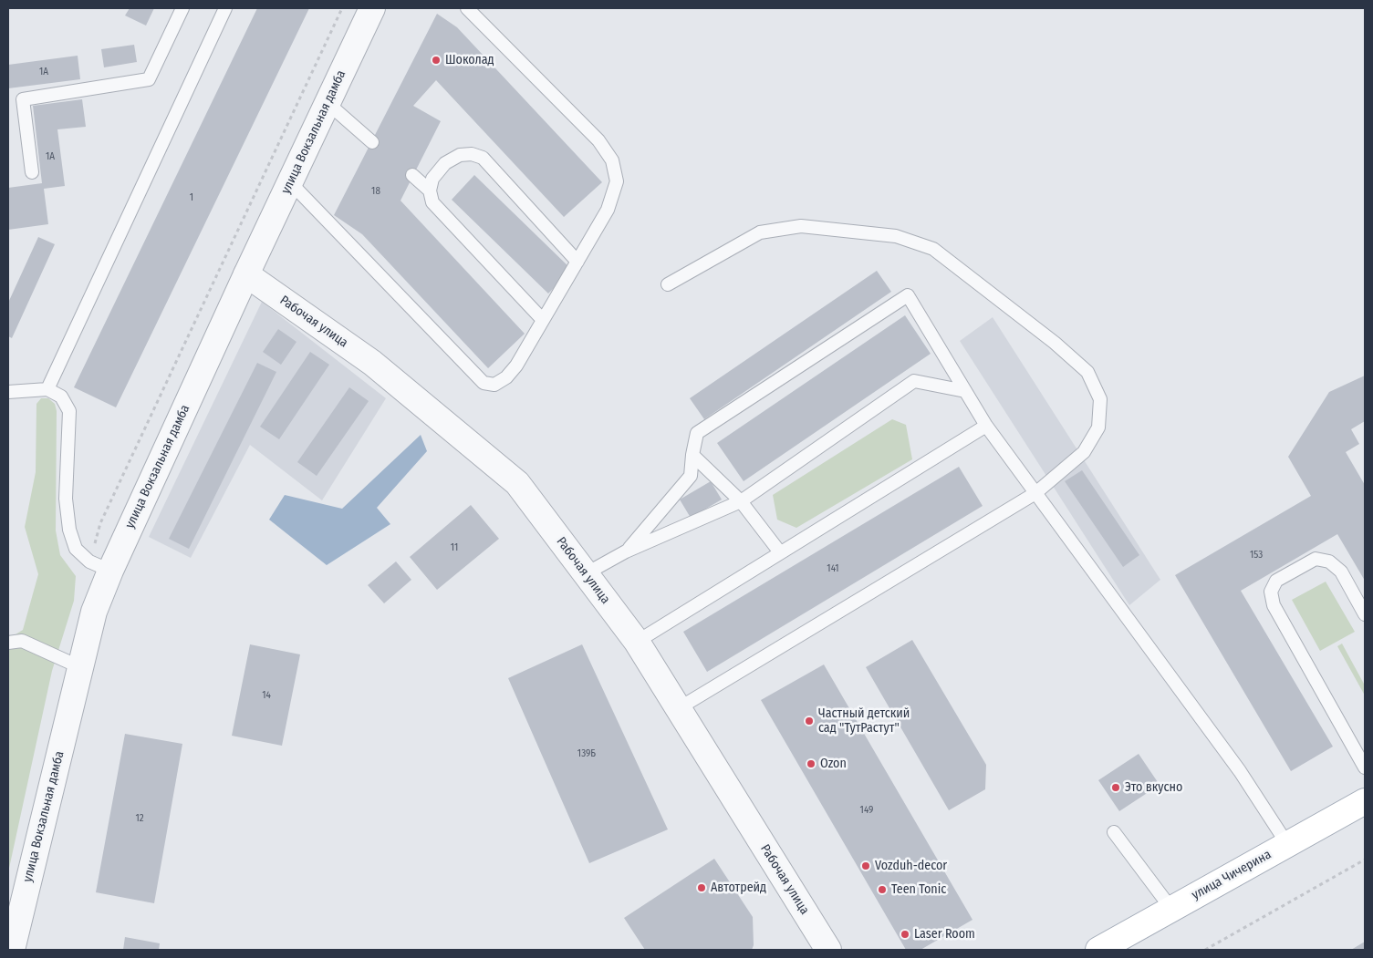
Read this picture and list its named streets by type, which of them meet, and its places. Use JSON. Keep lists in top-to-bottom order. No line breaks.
{"streets":{"main road":["улица Чичерина"],"street":["улица Вокзальная дамба","Рабочая улица"]},"crossings":[["улица Вокзальная дамба","Рабочая улица"]],"places":["Шоколад","Частный детский сад \"ТутРастут\"","Ozon","Это вкусно","Vozduh-decor","Автотрейд","Teen Tonic","Laser Room"],"house_numbers":["1А","1А","18","1","11","153","141","14","139Б","149","12"]}
